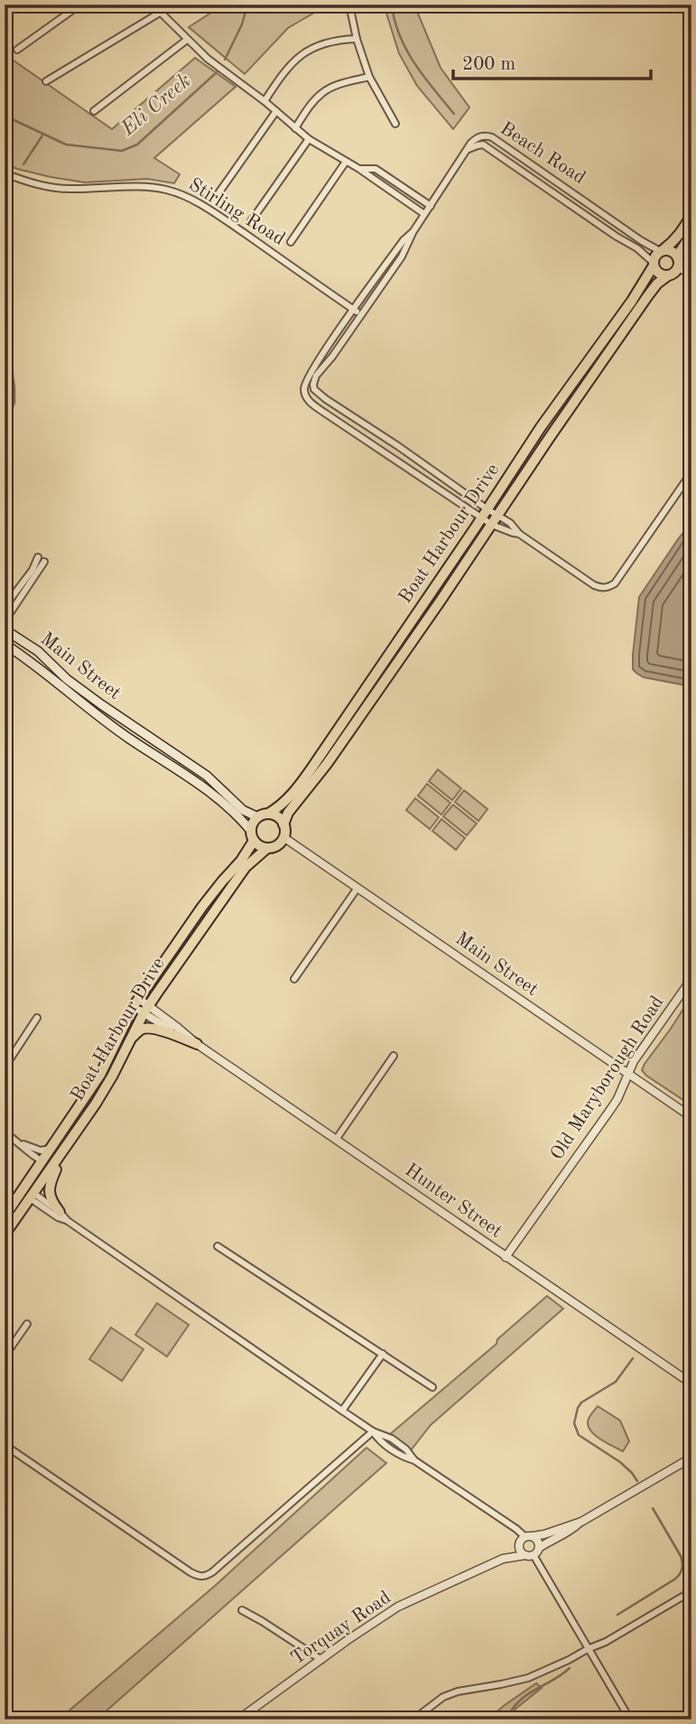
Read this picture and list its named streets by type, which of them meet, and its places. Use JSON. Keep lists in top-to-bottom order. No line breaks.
{"streets":{"main road":["Boat Harbour Drive","Main Street"],"street":["Beach Road","Stirling Road","Old Maryborough Road","Hunter Street","Torquay Road"]},"crossings":[["Beach Road","Boat Harbour Drive"],["Boat Harbour Drive","Main Street"],["Boat Harbour Drive","Hunter Street"],["Main Street","Old Maryborough Road"],["Old Maryborough Road","Hunter Street"]],"water":["Eli Creek"],"scale_bar":"200 m"}
